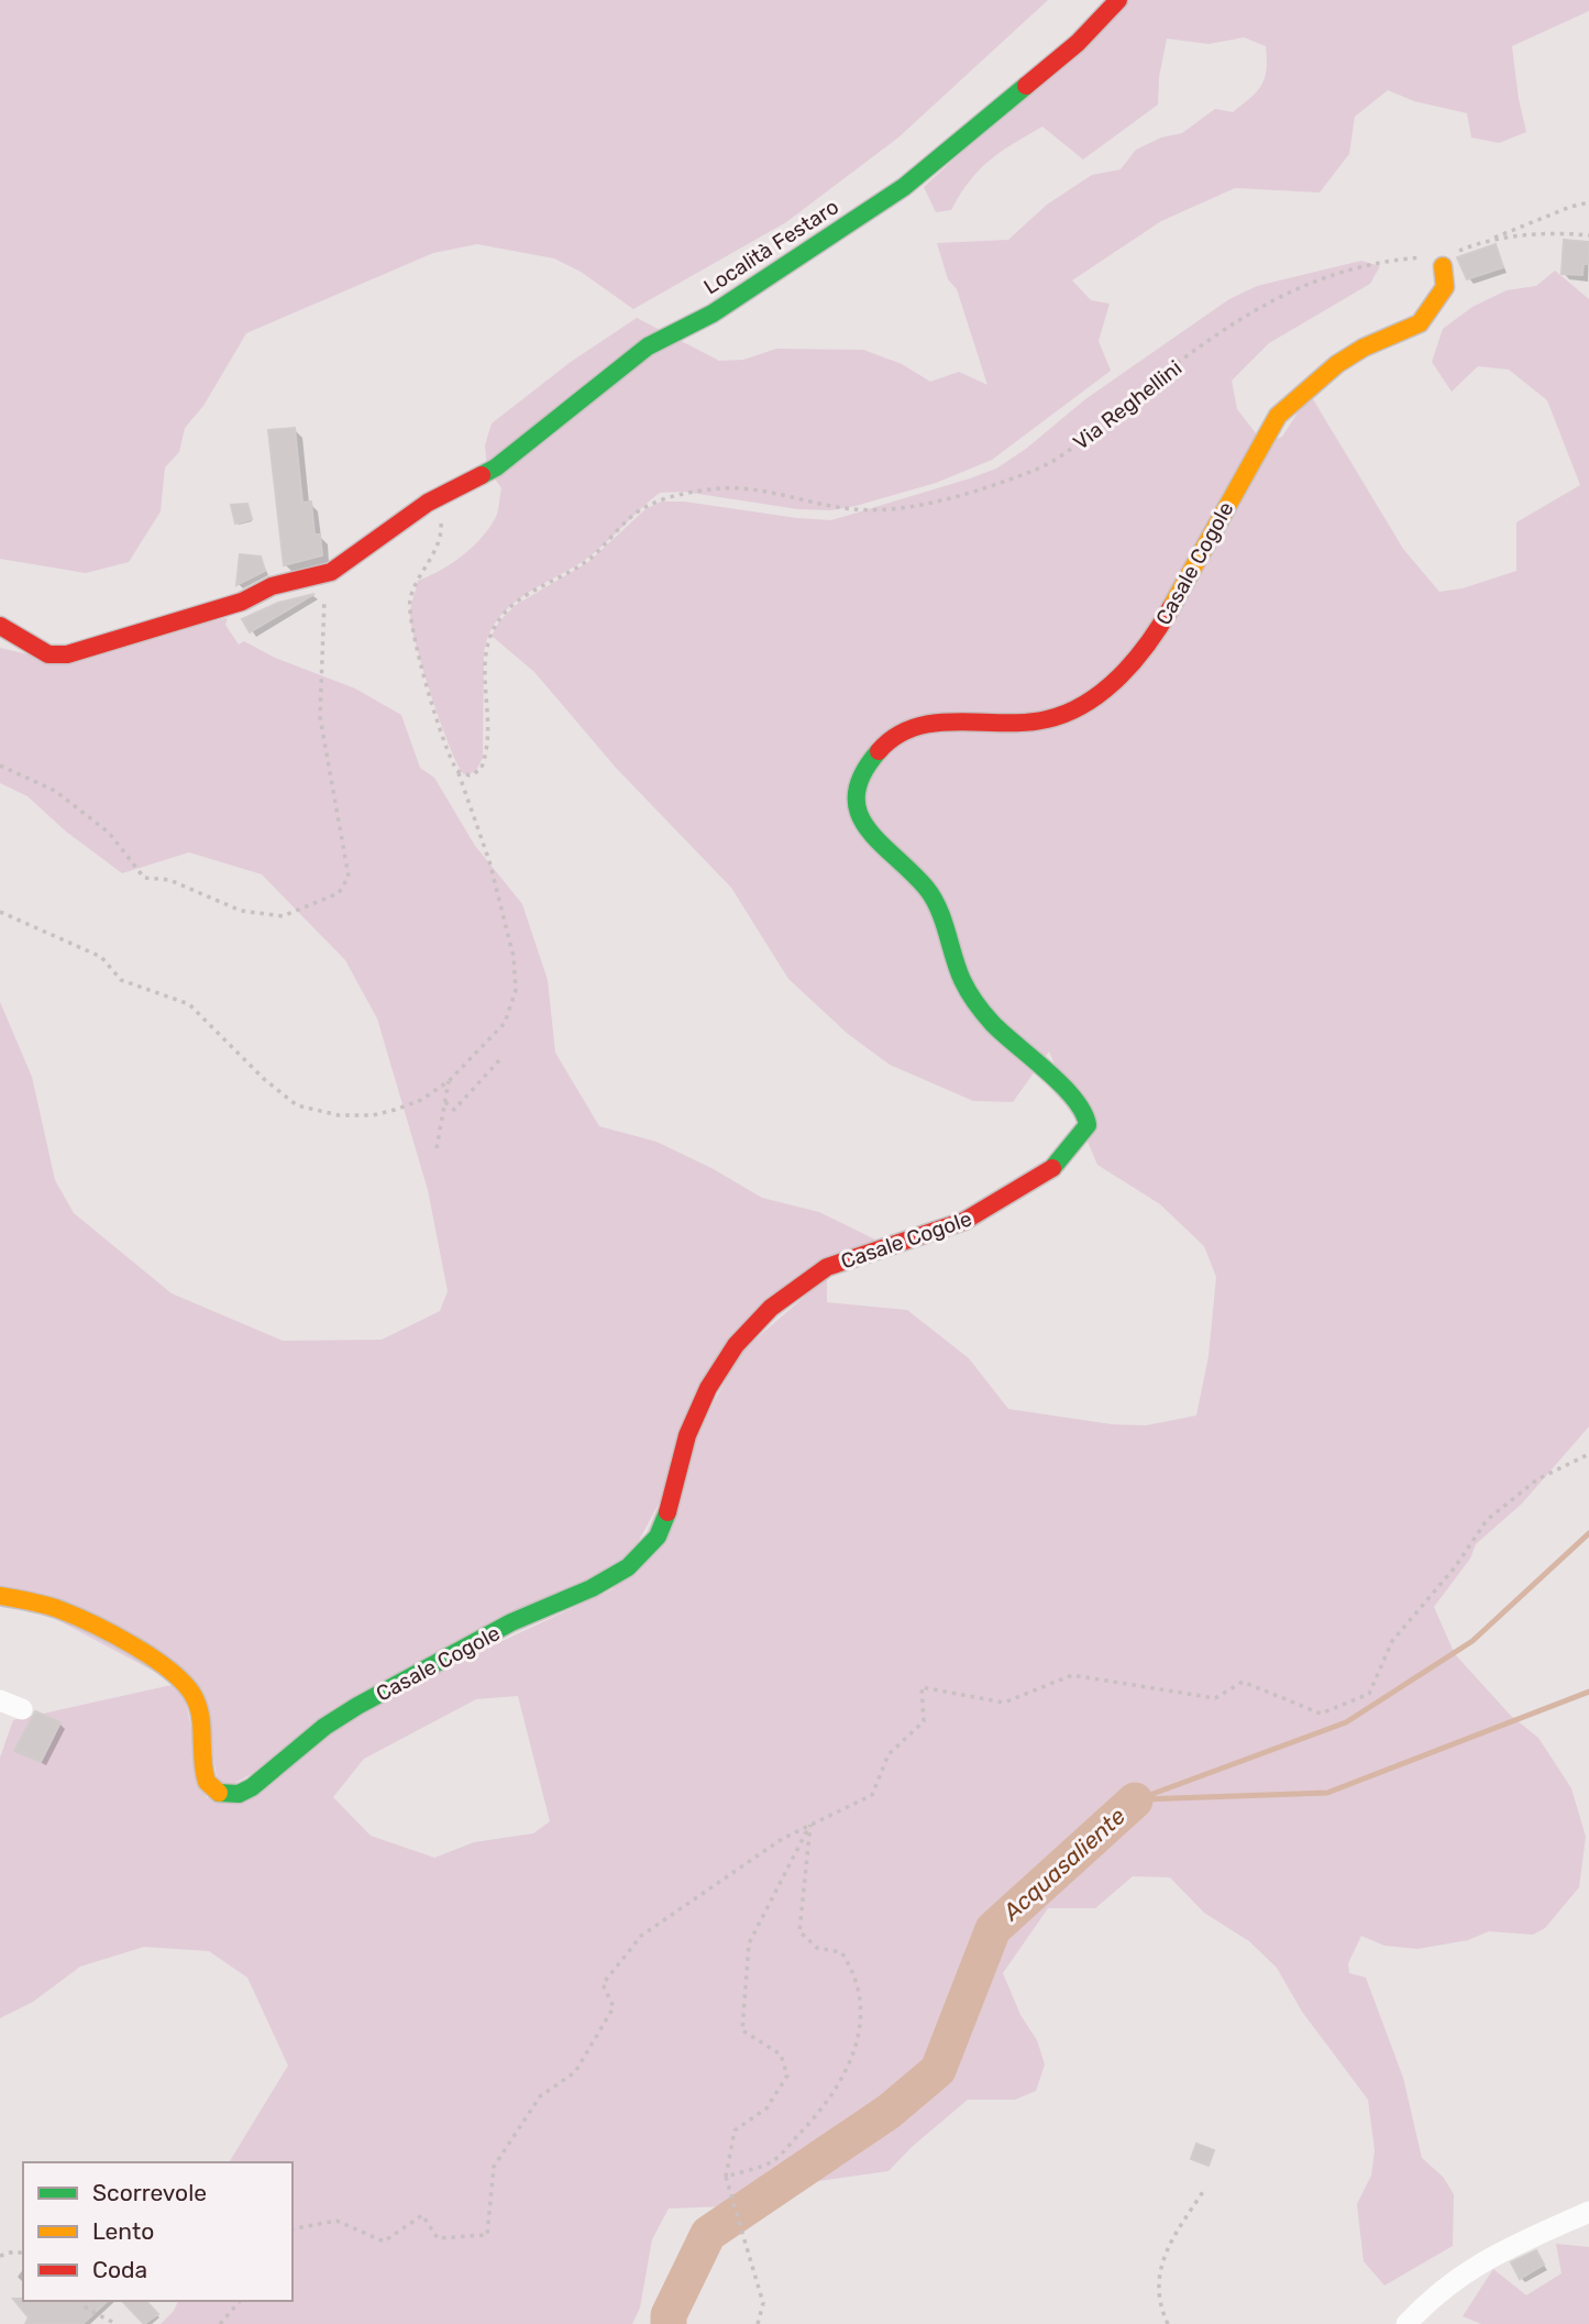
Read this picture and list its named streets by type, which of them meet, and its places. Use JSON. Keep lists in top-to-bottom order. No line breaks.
{"streets":{"street":["Località Festaro","Casale Cogole"],"path":["Via Reghellini"]},"crossings":[["Via Reghellini","Casale Cogole"]],"water":["Acquasaliente"],"legend":["Scorrevole","Lento","Coda"]}
